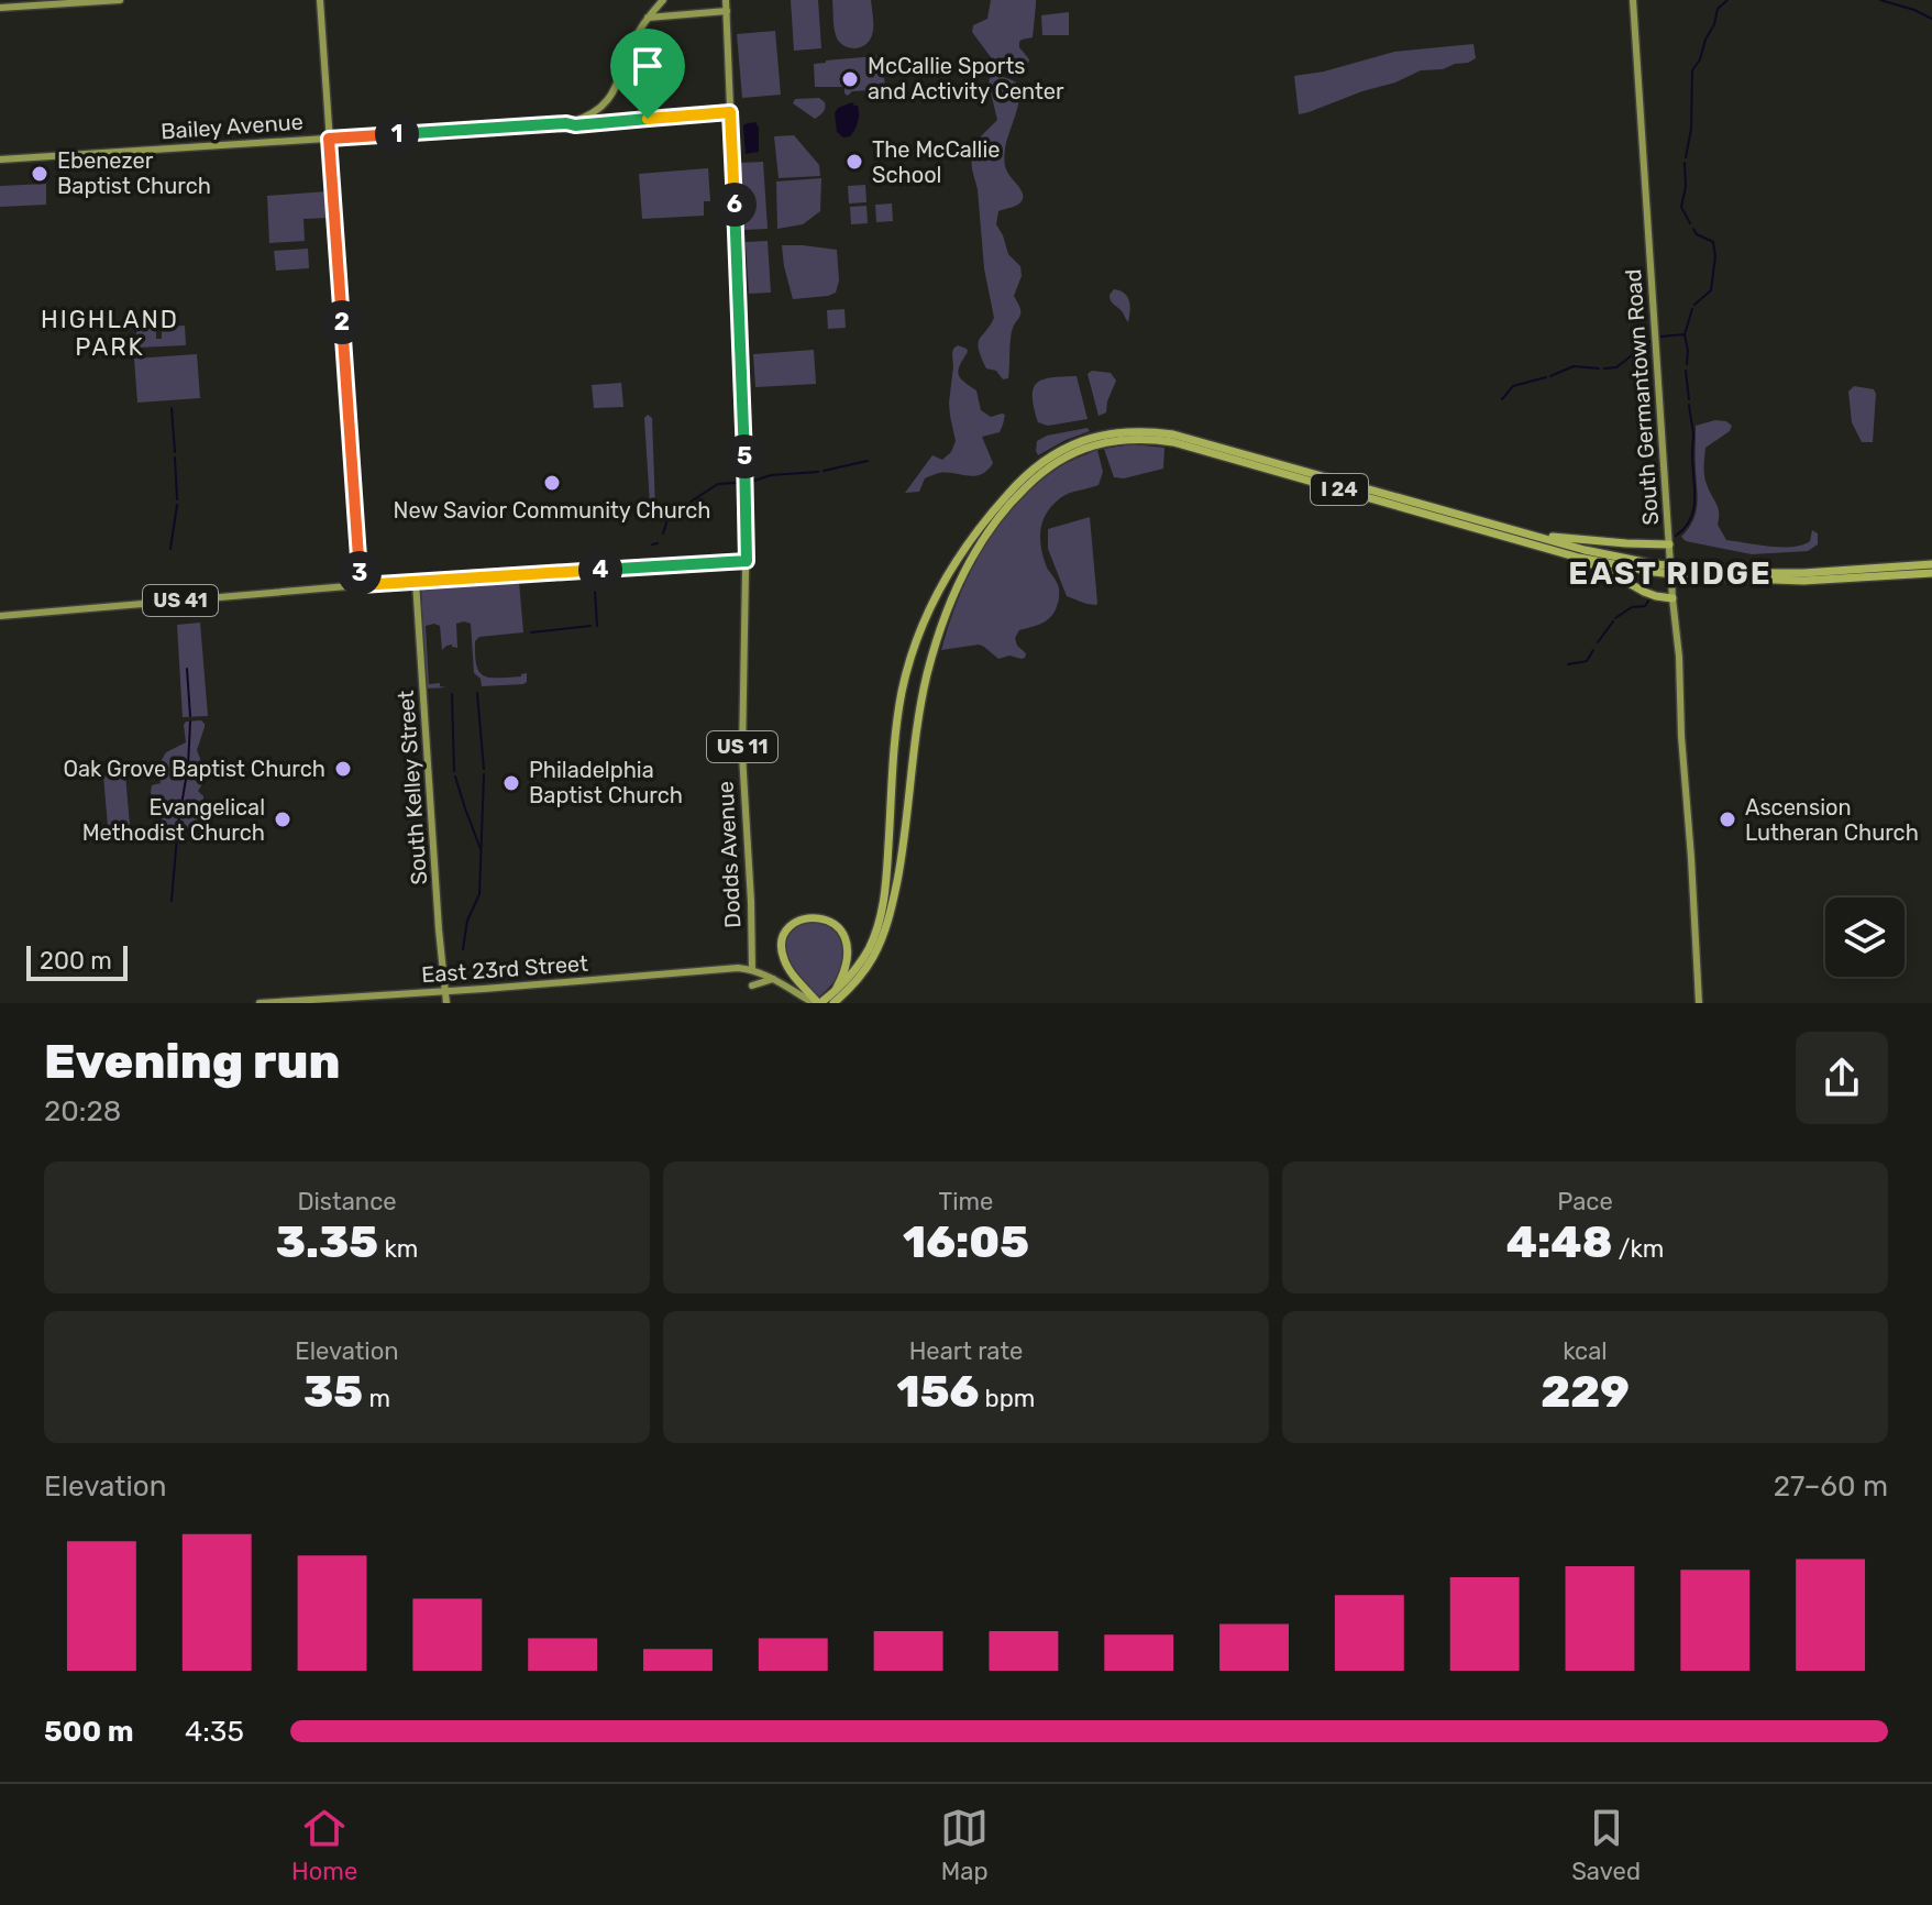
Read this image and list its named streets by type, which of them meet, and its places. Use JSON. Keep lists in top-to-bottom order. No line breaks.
{"streets":{"highway":["I 24"],"main road":["Bailey Avenue","South Germantown Road","US 41","US 11","South Kelley Street","Dodds Avenue","East 23rd Street"]},"crossings":[["Bailey Avenue","Dodds Avenue"],["I 24","East 23rd Street"],["US 41","South Kelley Street"],["US 41","Dodds Avenue"],["South Kelley Street","East 23rd Street"],["Dodds Avenue","East 23rd Street"]],"districts":["HIGHLAND PARK","EAST RIDGE"],"places":["McCallie Sports and Activity Center","The McCallie School","Ebenezer Baptist Church","New Savior Community Church","Oak Grove Baptist Church","Philadelphia Baptist Church","Evangelical Methodist Church","Ascension Lutheran Church"],"scale_bar":"200 m","page":{"pins":["1","6","2","5","4","3"],"scale":"200 m","heading":["Evening run","20:28"],"stats":[["Distance","3.35 km"],["Time","16:05"],["Pace","4:48 /km"],["Elevation","35 m"],["Heart rate","156 bpm"],["kcal","229"]],"chart":["Elevation","27–60 m"],"list":[{"name":"500 m","note":"4:35"}],"tabs":["Home","Map","Saved"]}}
